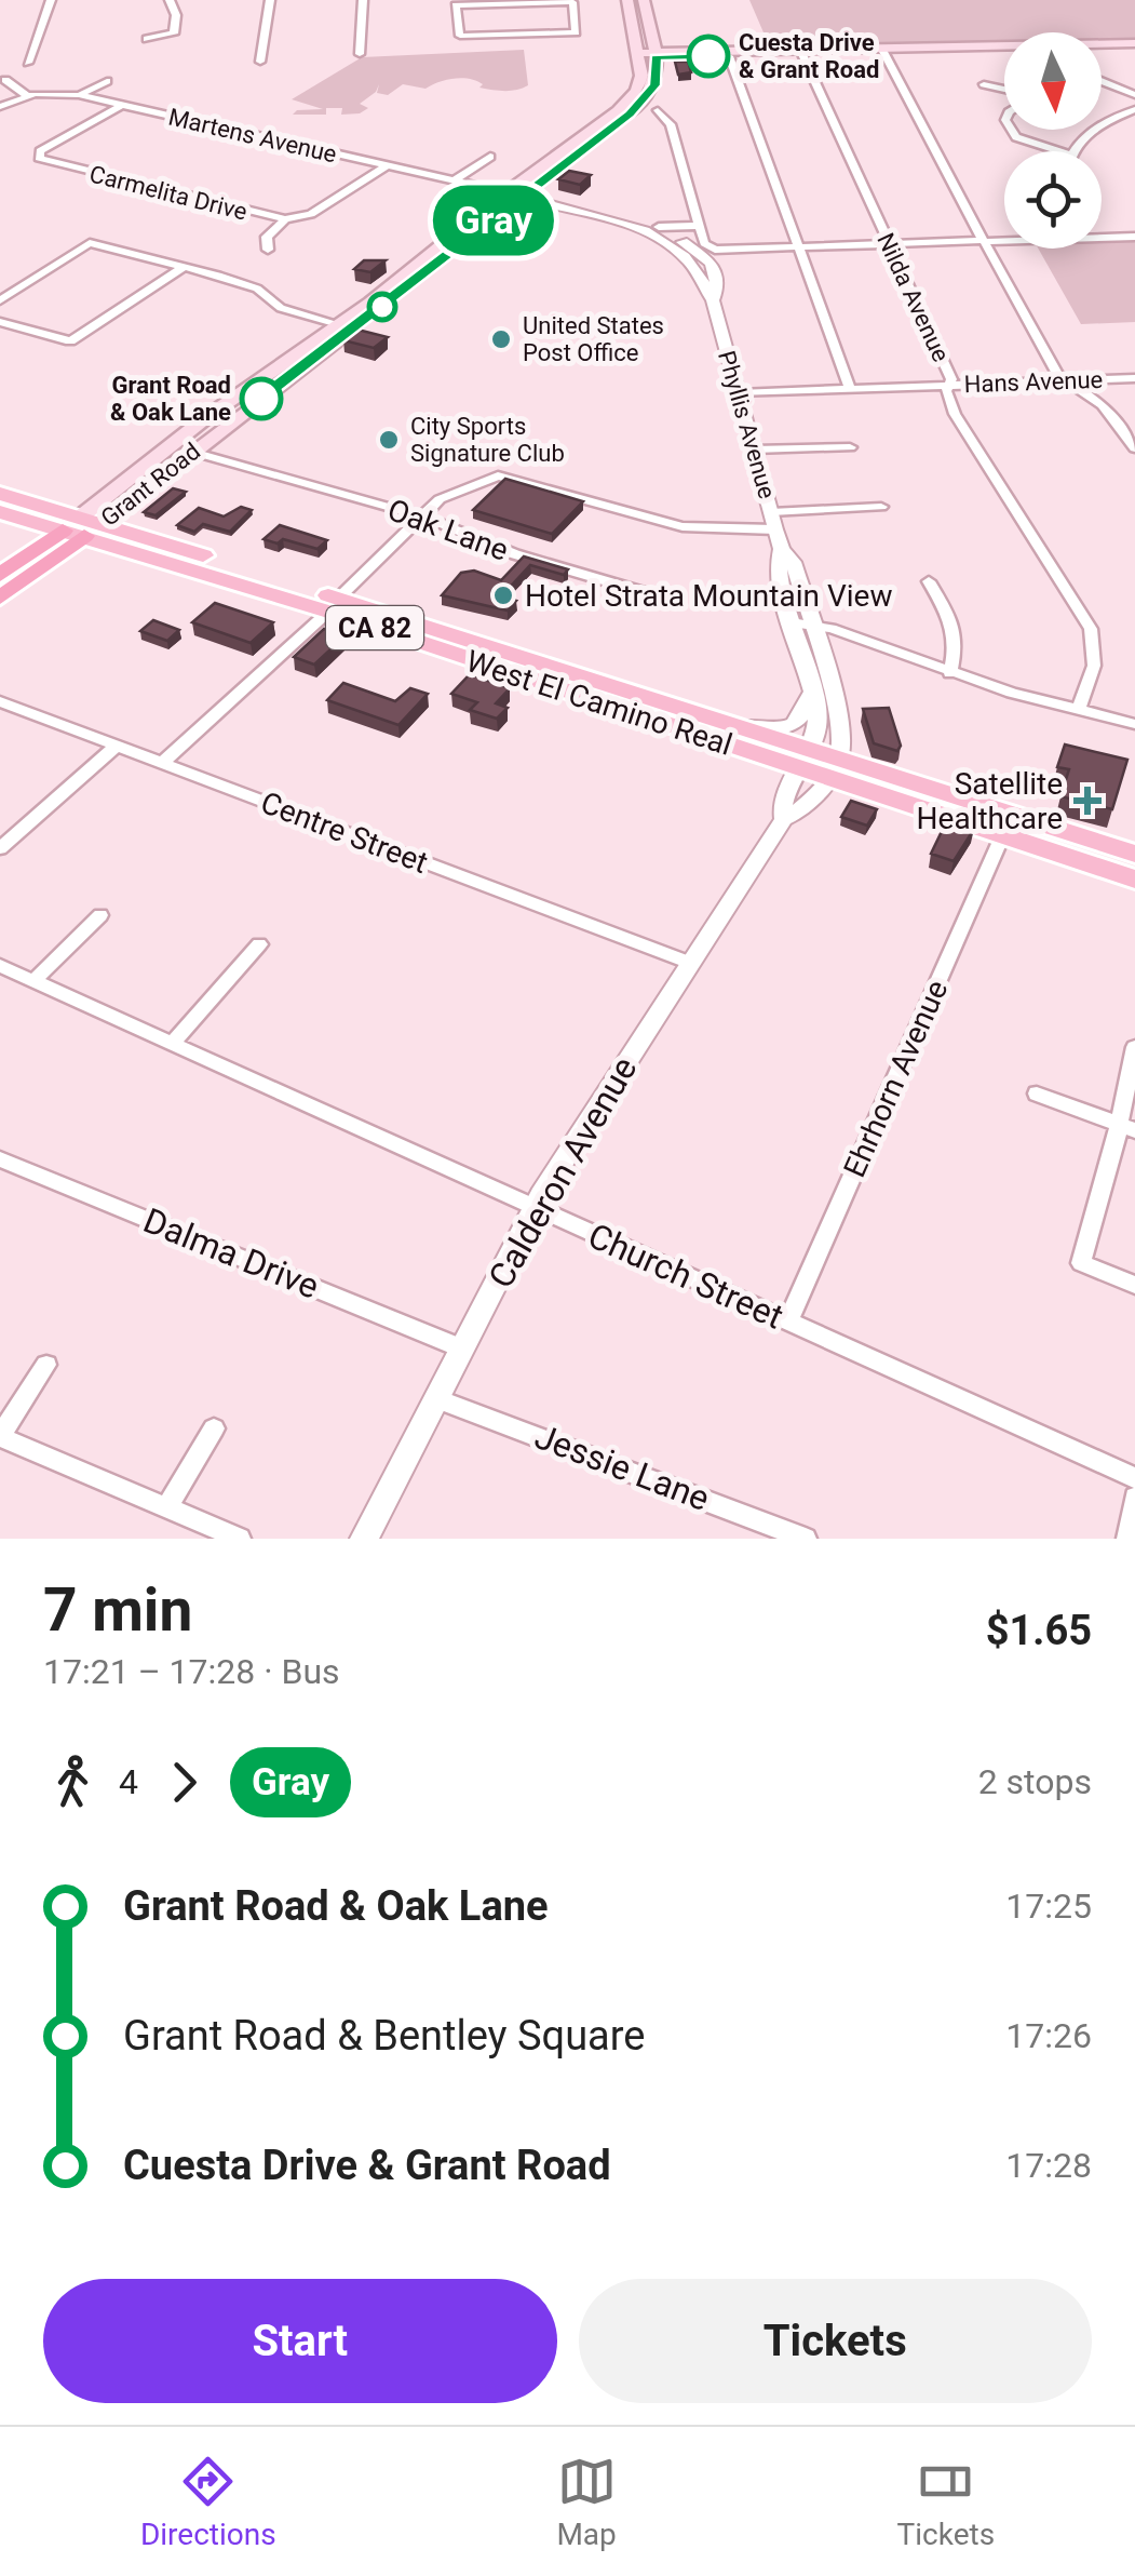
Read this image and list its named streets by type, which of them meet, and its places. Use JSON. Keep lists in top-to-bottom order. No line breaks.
{"streets":{"main road":["Grant Road","CA 82","West El Camino Real"],"street":["Martens Avenue","Carmelita Drive","Nilda Avenue","Hans Avenue","Phyllis Avenue","Oak Lane","Centre Street","Ehrhorn Avenue","Calderon Avenue","Dalma Drive","Church Street","Jessie Lane"]},"crossings":[["Martens Avenue","Carmelita Drive"],["Martens Avenue","Phyllis Avenue"],["Martens Avenue","Grant Road"],["Nilda Avenue","Hans Avenue"],["Hans Avenue","Phyllis Avenue"],["Phyllis Avenue","Grant Road"],["Phyllis Avenue","West El Camino Real"],["Phyllis Avenue","Calderon Avenue"],["Grant Road","Oak Lane"],["Grant Road","CA 82"],["Grant Road","West El Camino Real"],["CA 82","West El Camino Real"],["West El Camino Real","Ehrhorn Avenue"],["West El Camino Real","Calderon Avenue"],["Centre Street","Calderon Avenue"],["Ehrhorn Avenue","Church Street"],["Calderon Avenue","Dalma Drive"],["Calderon Avenue","Church Street"],["Calderon Avenue","Jessie Lane"]],"places":{"other":["Cuesta Drive & Grant Road","United States Post Office","Grant Road & Oak Lane","City Sports Signature Club","Hotel Strata Mountain View"],"health":["Satellite Healthcare"]},"lines":["bus line Gray"],"north":"bottom","page":{"on_map":"Gray","heading":["7 min","17:21 – 17:28 · Bus","$1.65"],"legs":["4","Gray","2 stops"],"list":[{"name":"Grant Road & Oak Lane","value":"17:25"},{"name":"Grant Road & Bentley Square","value":"17:26"},{"name":"Cuesta Drive & Grant Road","value":"17:28"}],"buttons":["Start","Tickets"],"tabs":["Directions","Map","Tickets"]}}
